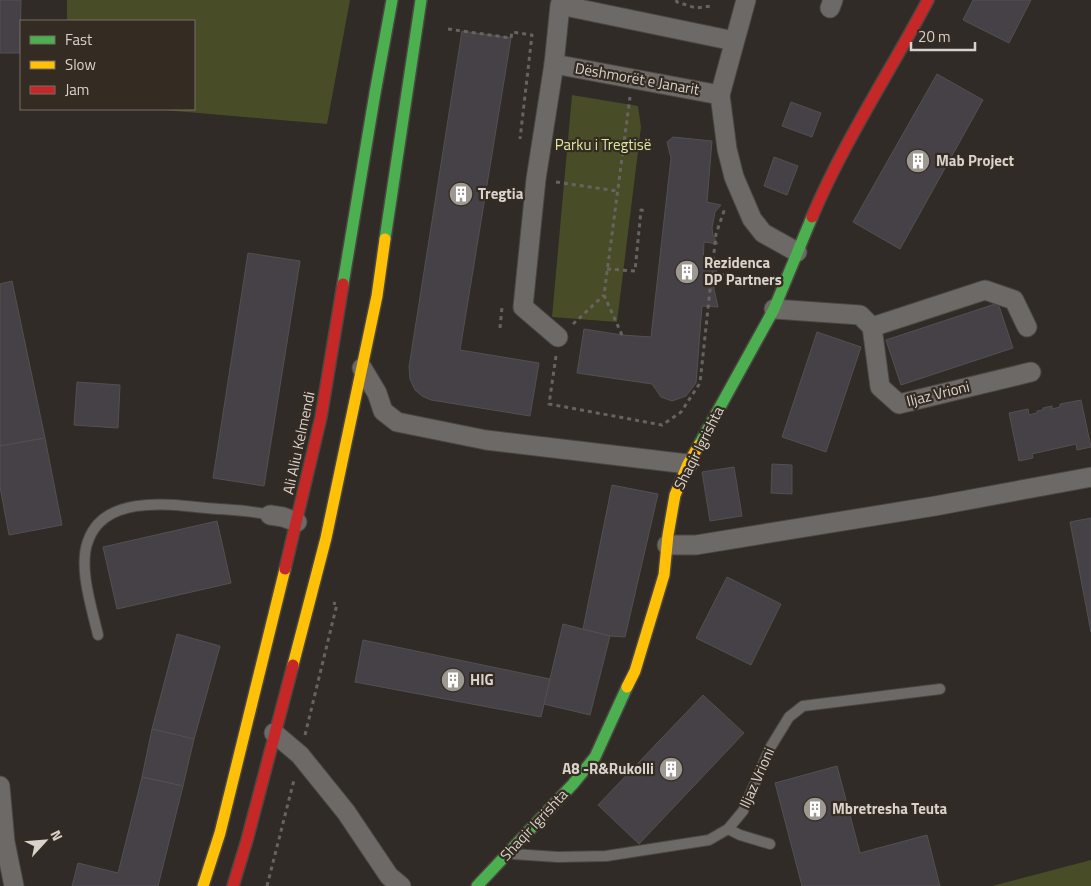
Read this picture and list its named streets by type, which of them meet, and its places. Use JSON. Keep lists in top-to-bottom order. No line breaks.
{"streets":{"main road":["Ali Aliu Kelmendi","Shaqir Igrishta"],"street":["Dëshmorët e Janarit","Iljaz Vrioni"]},"crossings":[["Dëshmorët e Janarit","Shaqir Igrishta"],["Iljaz Vrioni","Shaqir Igrishta"]],"parks":["Parku i Tregtisë"],"places":{"building":["Mab Project","Tregtia","Rezidenca DP Partners","HIG","A8 -R&Rukolli","Mbretresha Teuta"]},"legend":["Fast","Slow","Jam"],"scale_bar":"20 m","north":"top right"}
